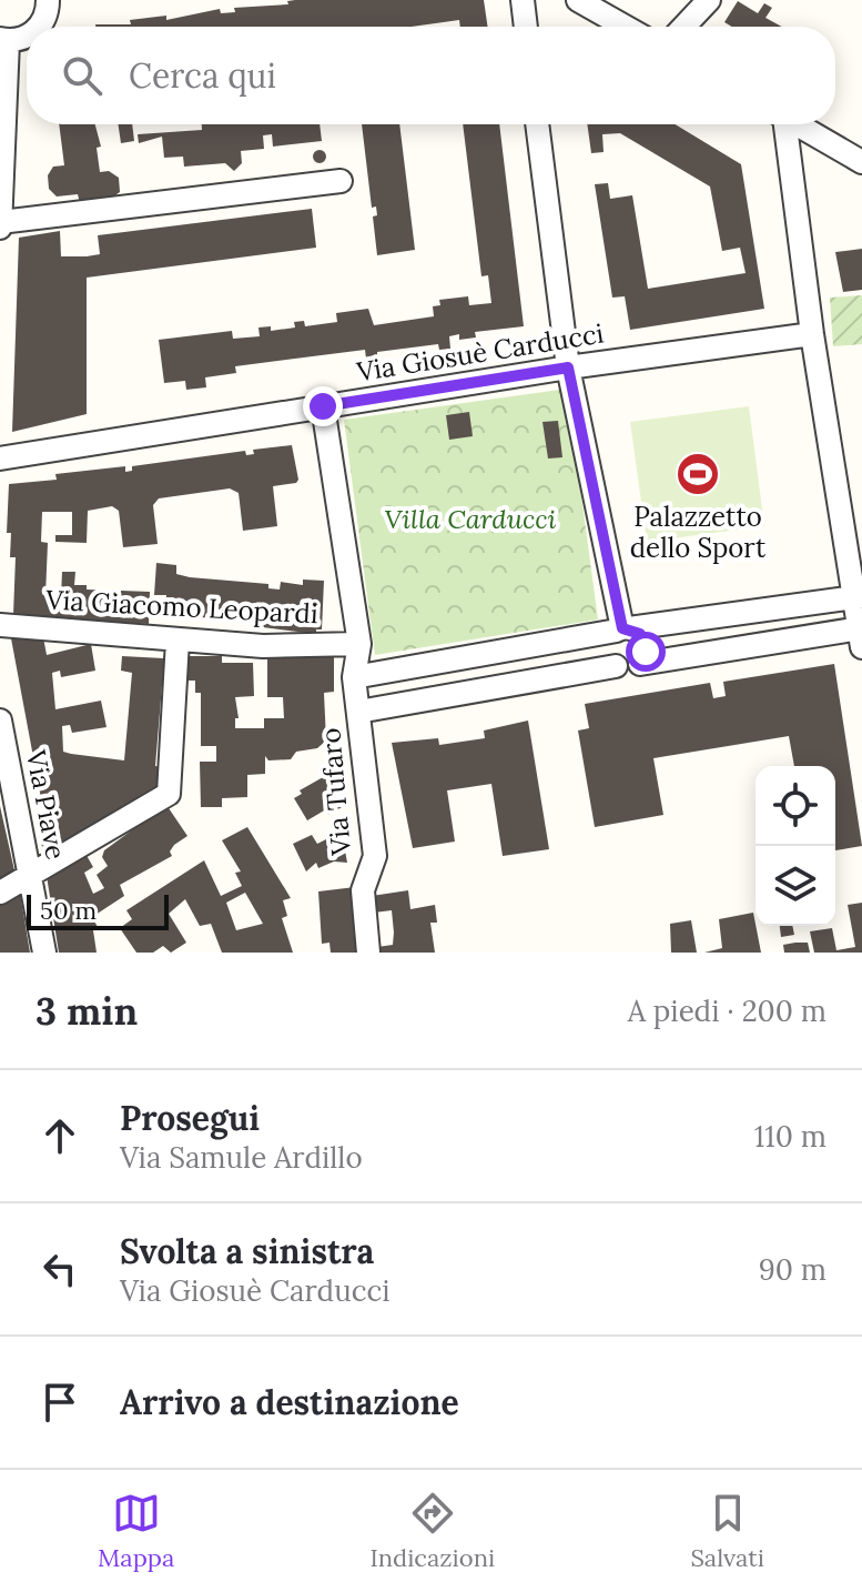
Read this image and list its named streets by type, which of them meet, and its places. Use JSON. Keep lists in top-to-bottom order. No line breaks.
{"streets":{"street":["Via Giosuè Carducci","Via Giacomo Leopardi","Via Tufaro","Via Piave"]},"crossings":[["Via Giosuè Carducci","Via Tufaro"],["Via Giacomo Leopardi","Via Tufaro"]],"parks":["Villa Carducci"],"places":{"sports":["Palazzetto dello Sport"]},"scale_bar":"50 m","page":{"search":"Cerca qui","scale":"50 m","heading":["3 min","A piedi · 200 m"],"list":[["Prosegui","Via Samule Ardillo","110 m"],["Svolta a sinistra","Via Giosuè Carducci","90 m"],"Arrivo a destinazione"],"nav":["Mappa","Indicazioni","Salvati"]}}
